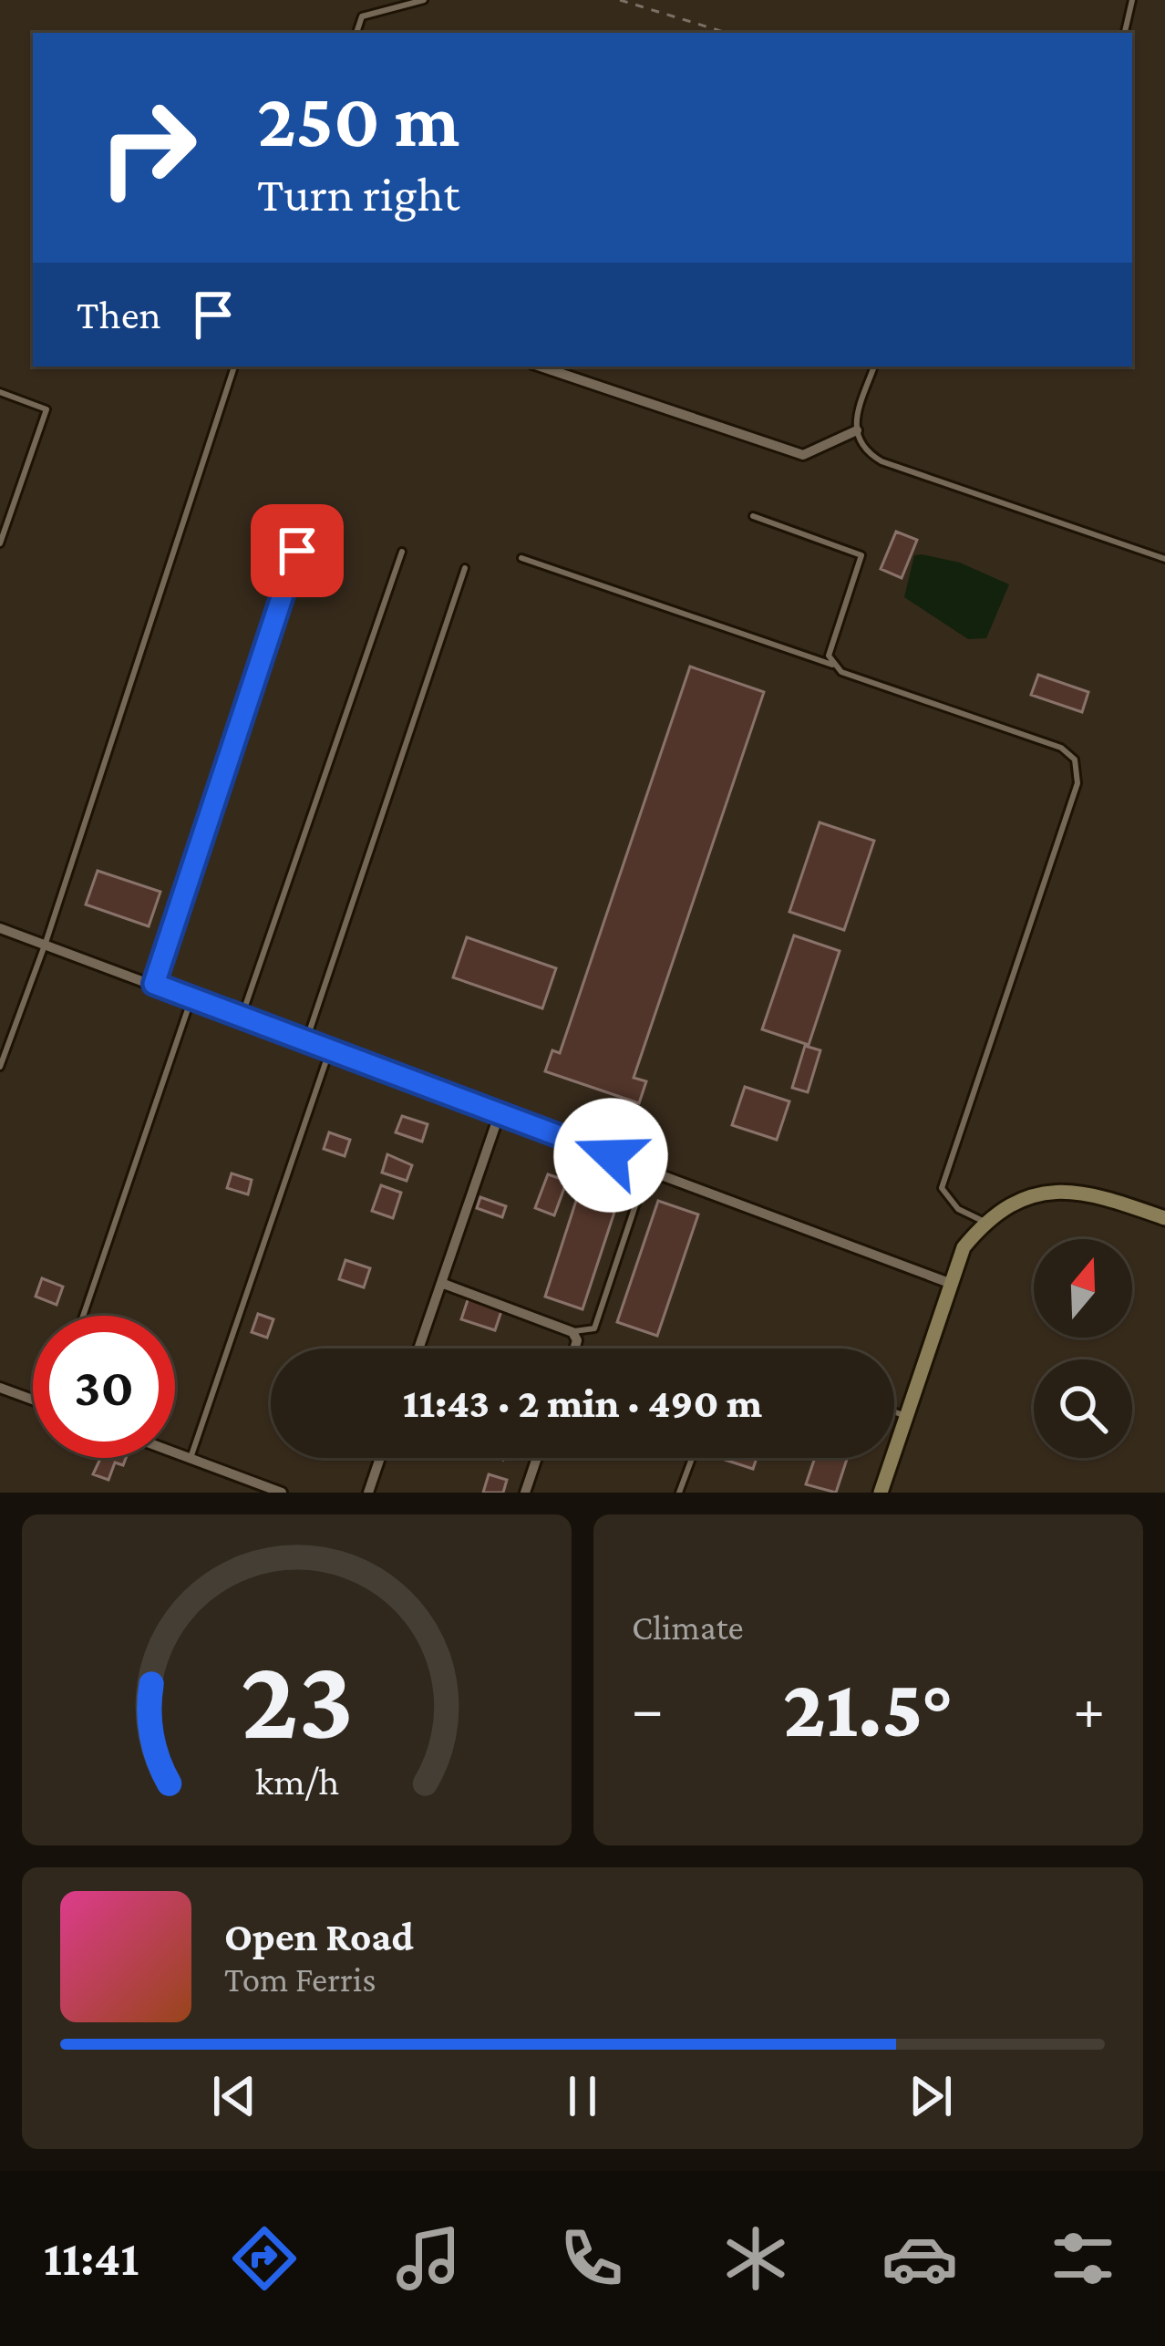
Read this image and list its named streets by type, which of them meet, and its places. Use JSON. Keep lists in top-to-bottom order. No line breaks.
{"north":"top","page":{"turn":["250 m","Turn right"],"then":"Then","limit":"30","trip":"11:43 · 2 min · 490 m","tile":"Climate","heat":["−","21.5°","+"],"song":["Open Road","Tom Ferris"],"tabs":"11:41","gauge":["23","km/h"]}}
